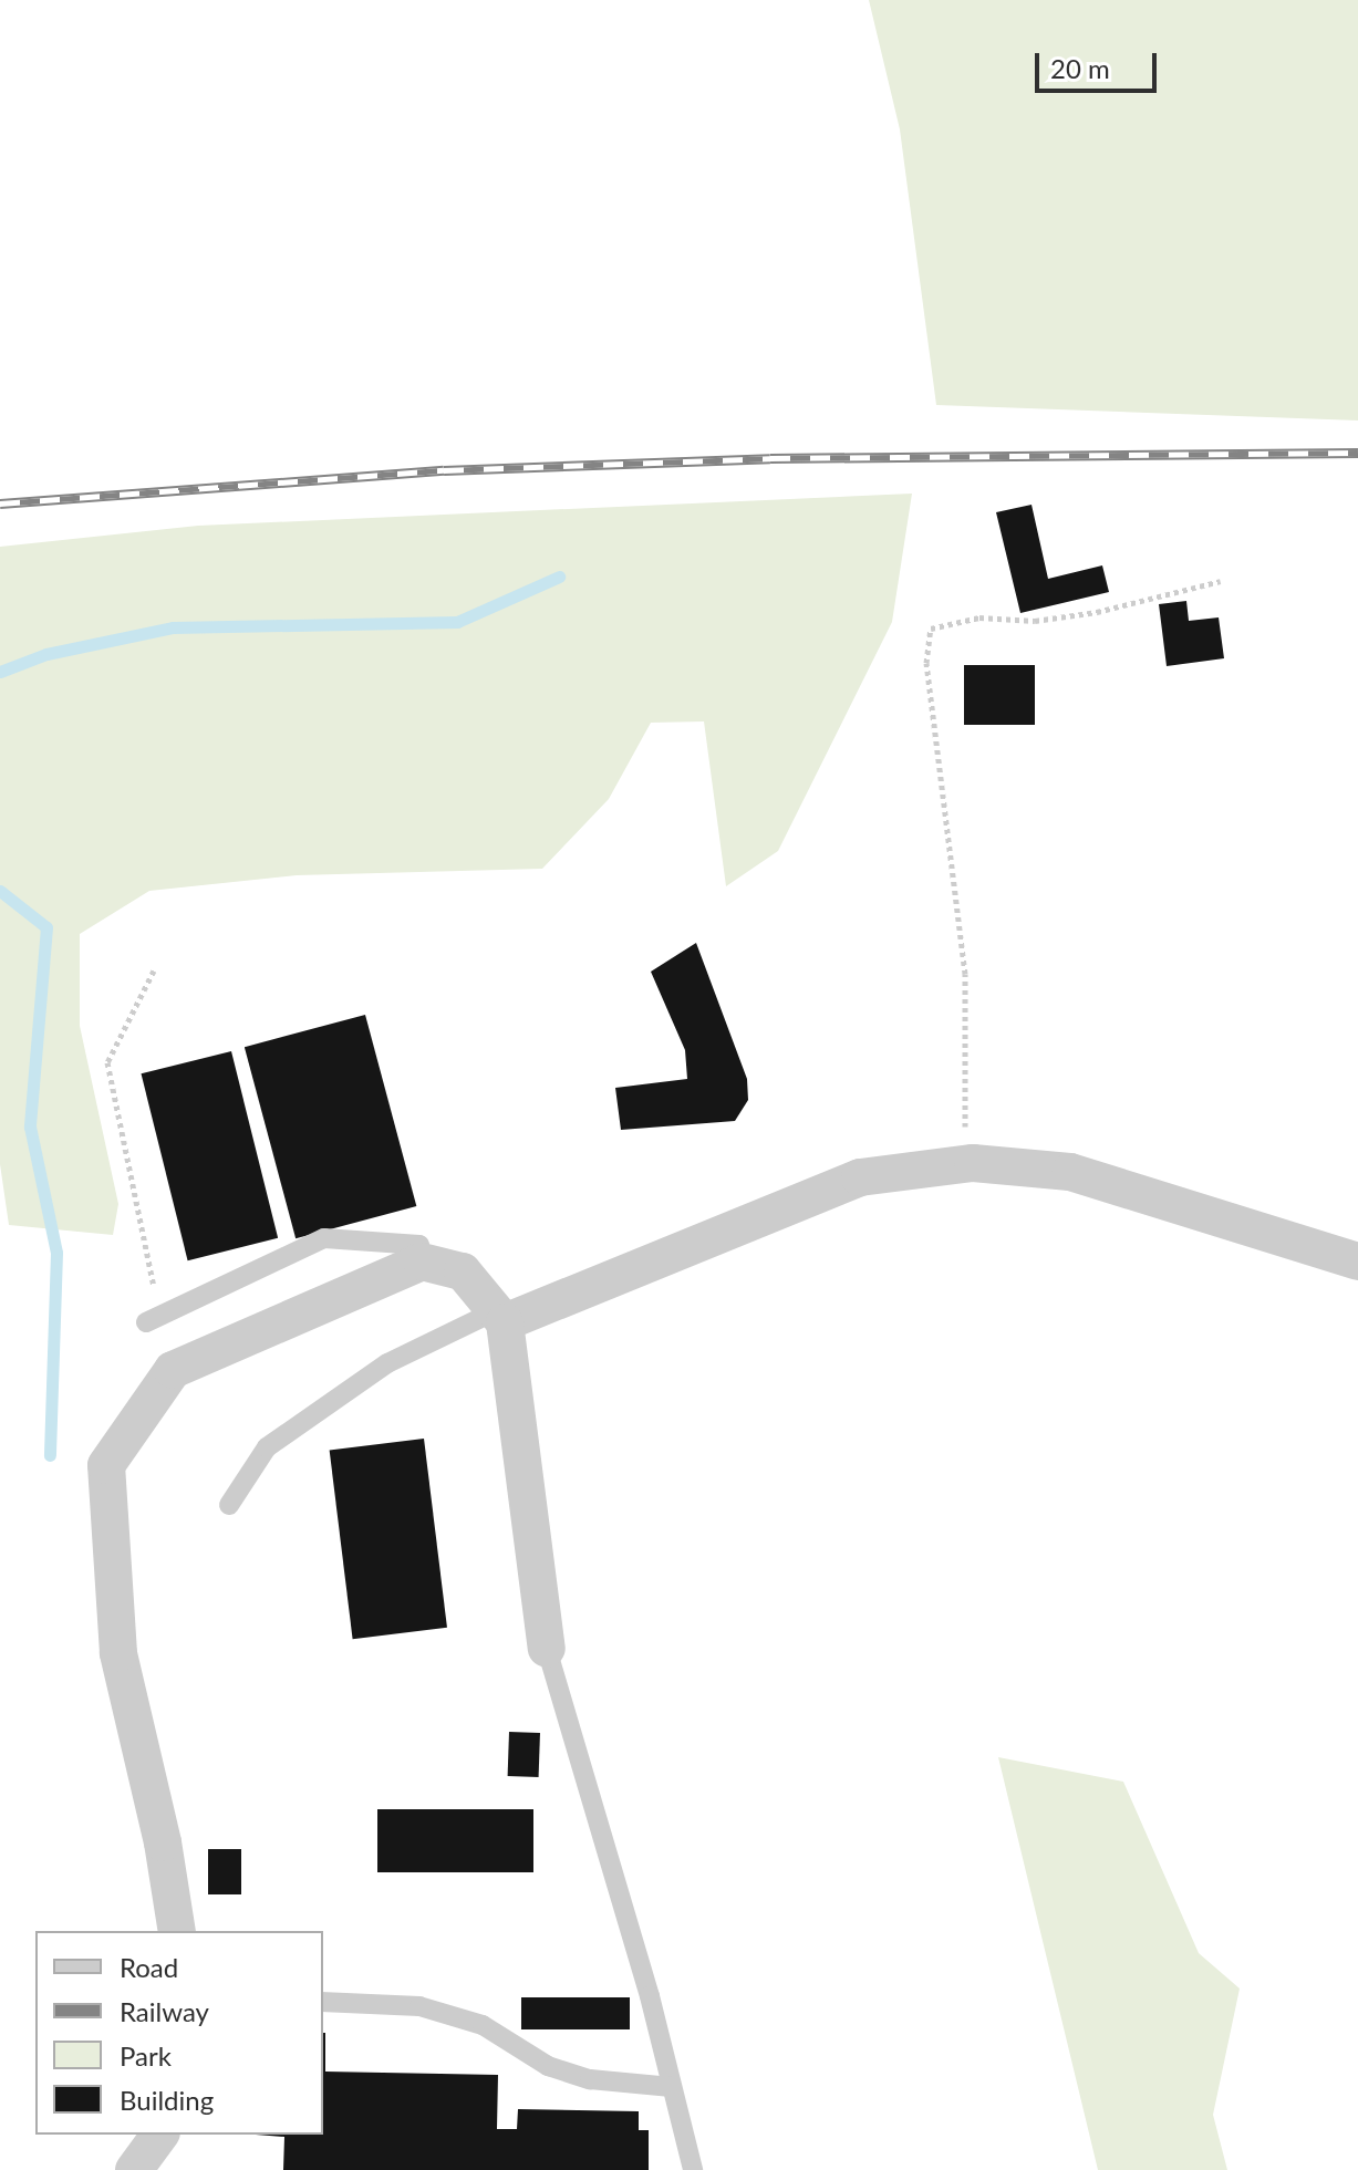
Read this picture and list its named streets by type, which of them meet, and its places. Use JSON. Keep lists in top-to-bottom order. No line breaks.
{"legend":["Road","Railway","Park","Building"],"scale_bar":"20 m"}
